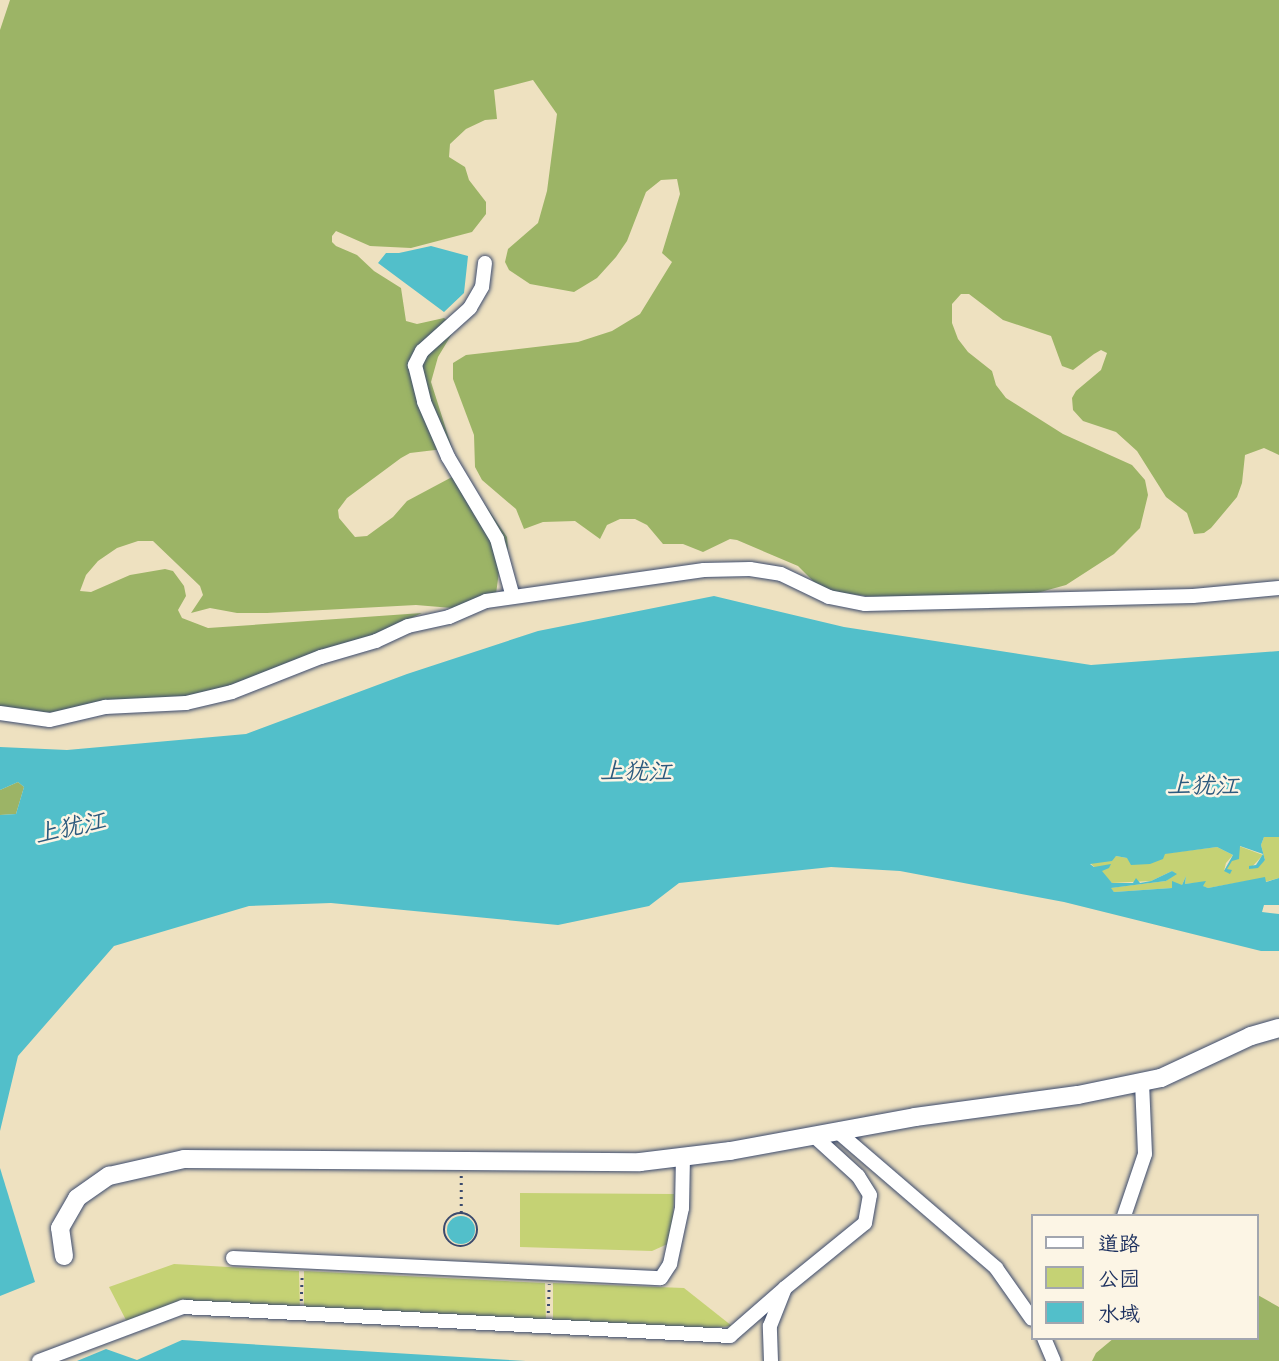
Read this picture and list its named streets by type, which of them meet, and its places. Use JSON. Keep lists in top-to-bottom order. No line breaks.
{"water":["上犹江"],"legend":["道路","公园","水域"]}
